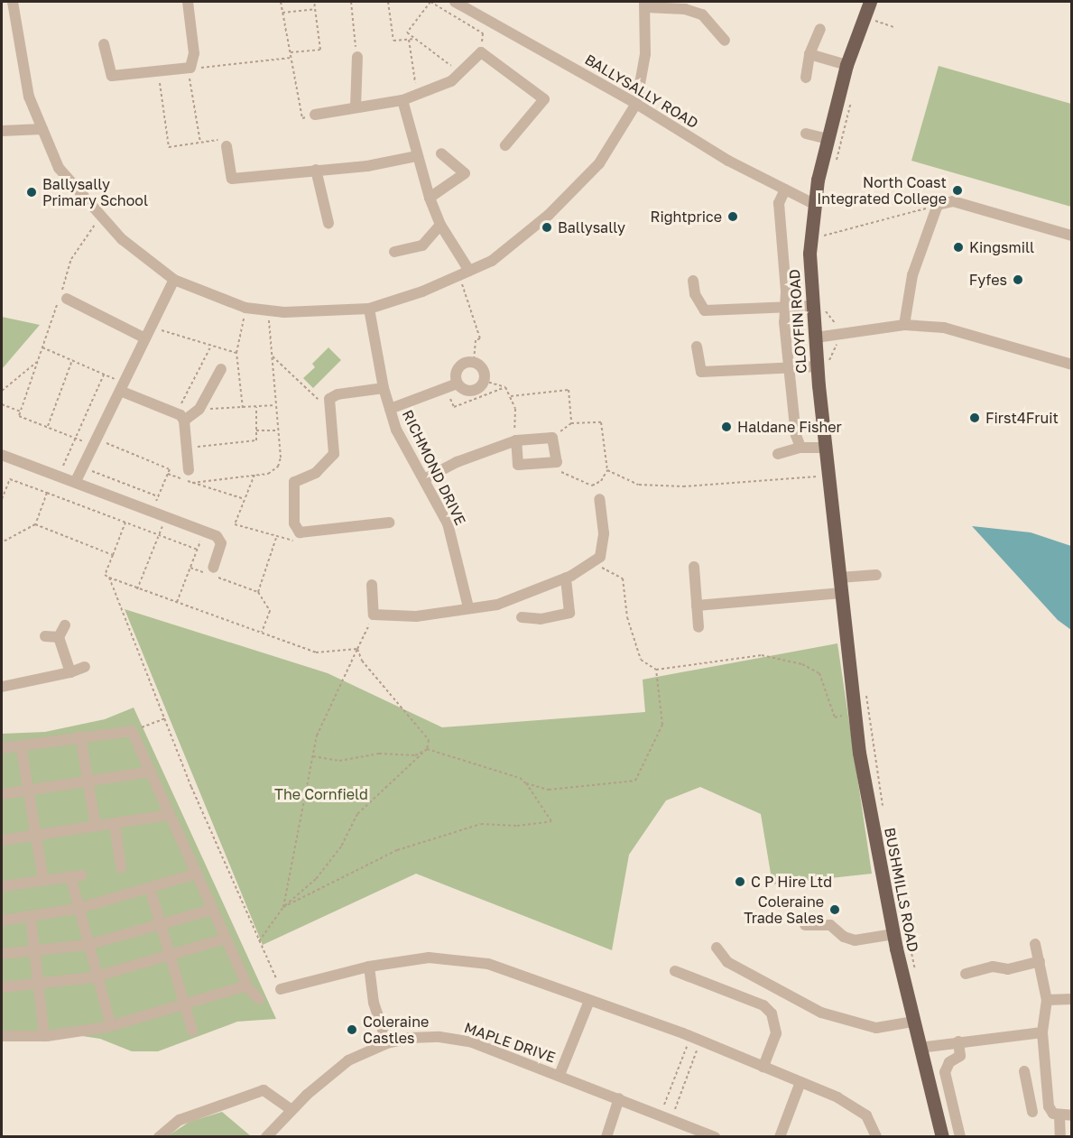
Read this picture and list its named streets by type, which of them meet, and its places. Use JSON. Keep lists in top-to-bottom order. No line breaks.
{"streets":{"main road":["CLOYFIN ROAD","BUSHMILLS ROAD"],"street":["BALLYSALLY ROAD","RICHMOND DRIVE","MAPLE DRIVE"]},"crossings":[["BALLYSALLY ROAD","CLOYFIN ROAD"],["CLOYFIN ROAD","BUSHMILLS ROAD"]],"parks":["The Cornfield"],"places":["North Coast Integrated College","Ballysally Primary School","Rightprice","Ballysally","Kingsmill","Fyfes","First4Fruit","Haldane Fisher","C P Hire Ltd","Coleraine Trade Sales","Coleraine Castles"]}
